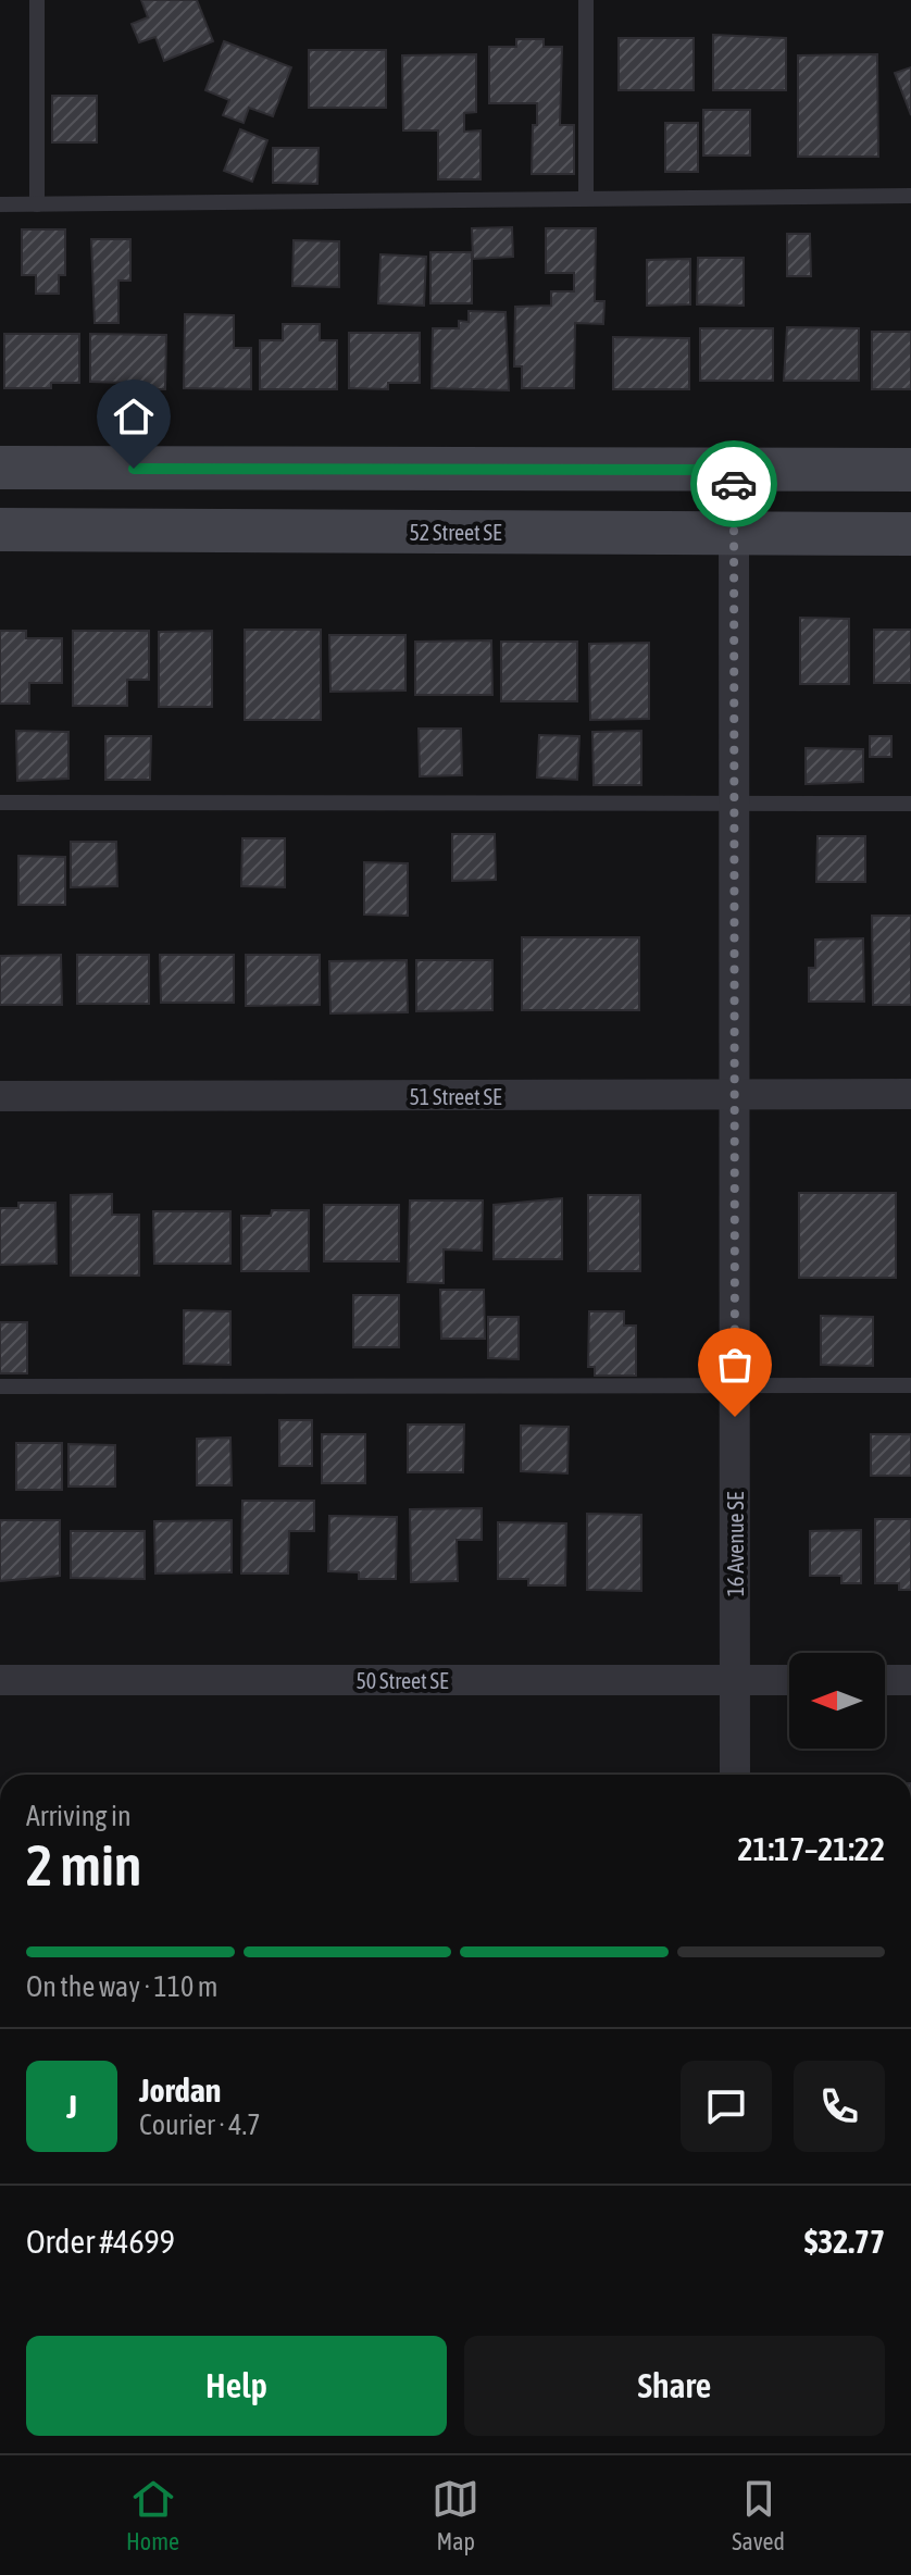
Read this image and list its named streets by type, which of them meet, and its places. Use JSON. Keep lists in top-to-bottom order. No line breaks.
{"streets":{"main road":["52 Street SE"],"street":["51 Street SE","16 Avenue SE","50 Street SE"]},"crossings":[["52 Street SE","16 Avenue SE"],["51 Street SE","16 Avenue SE"],["16 Avenue SE","50 Street SE"]],"north":"left","page":{"heading":["2 min","Arriving in","21:17–21:22"],"panel":["Jordan","Courier · 4.7","Order #4699","$32.77"],"bar":"On the way · 110 m","round":"J","buttons":["Help","Share"],"tabs":["Home","Map","Saved"]}}
